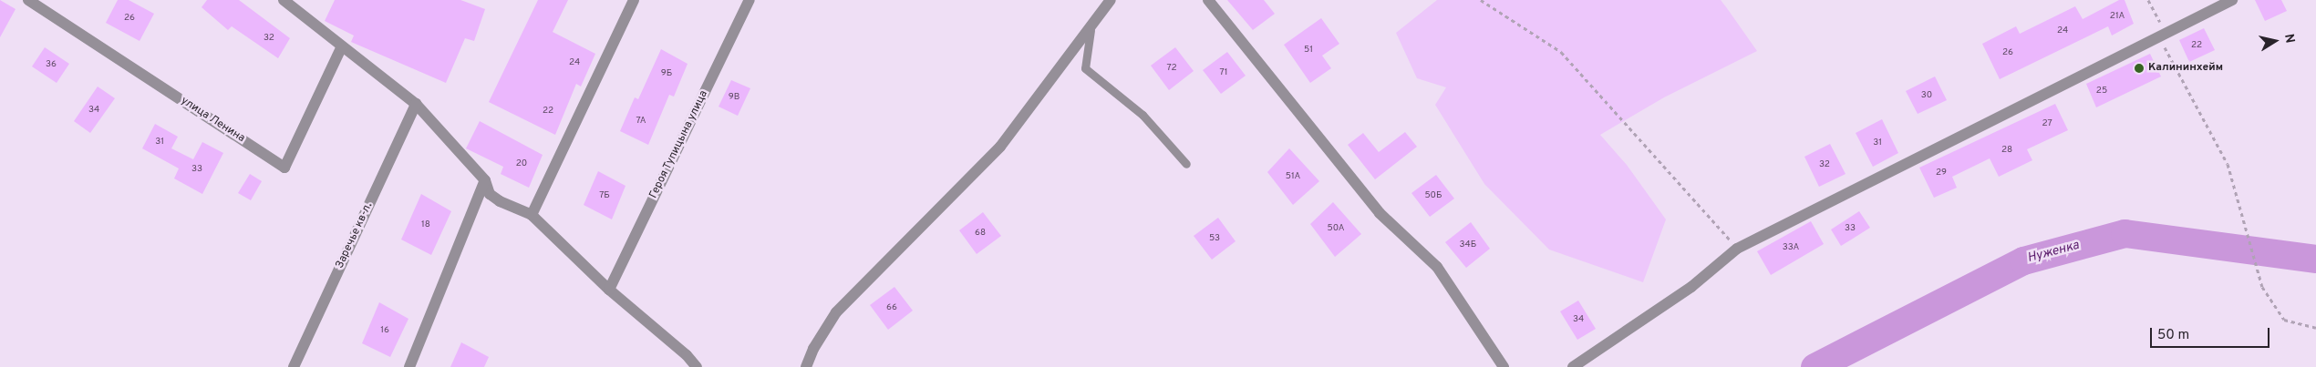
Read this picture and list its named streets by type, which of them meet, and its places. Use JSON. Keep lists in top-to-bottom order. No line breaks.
{"streets":{"street":["улица Ленина","Героя Тупицына улица","Заречье кв-л."]},"water":["Нуженка"],"places":["Калининхейм"],"house_numbers":["21А","26","24","32","22","51","26","24","36","72","71","9Б","25","30","9В","34","22","7А","27","31","31","28","20","32","33","29","51А","7Б","50Б","18","50А","33","68","53","34Б","33А","66","34","16"],"scale_bar":"50 m","north":"right"}
